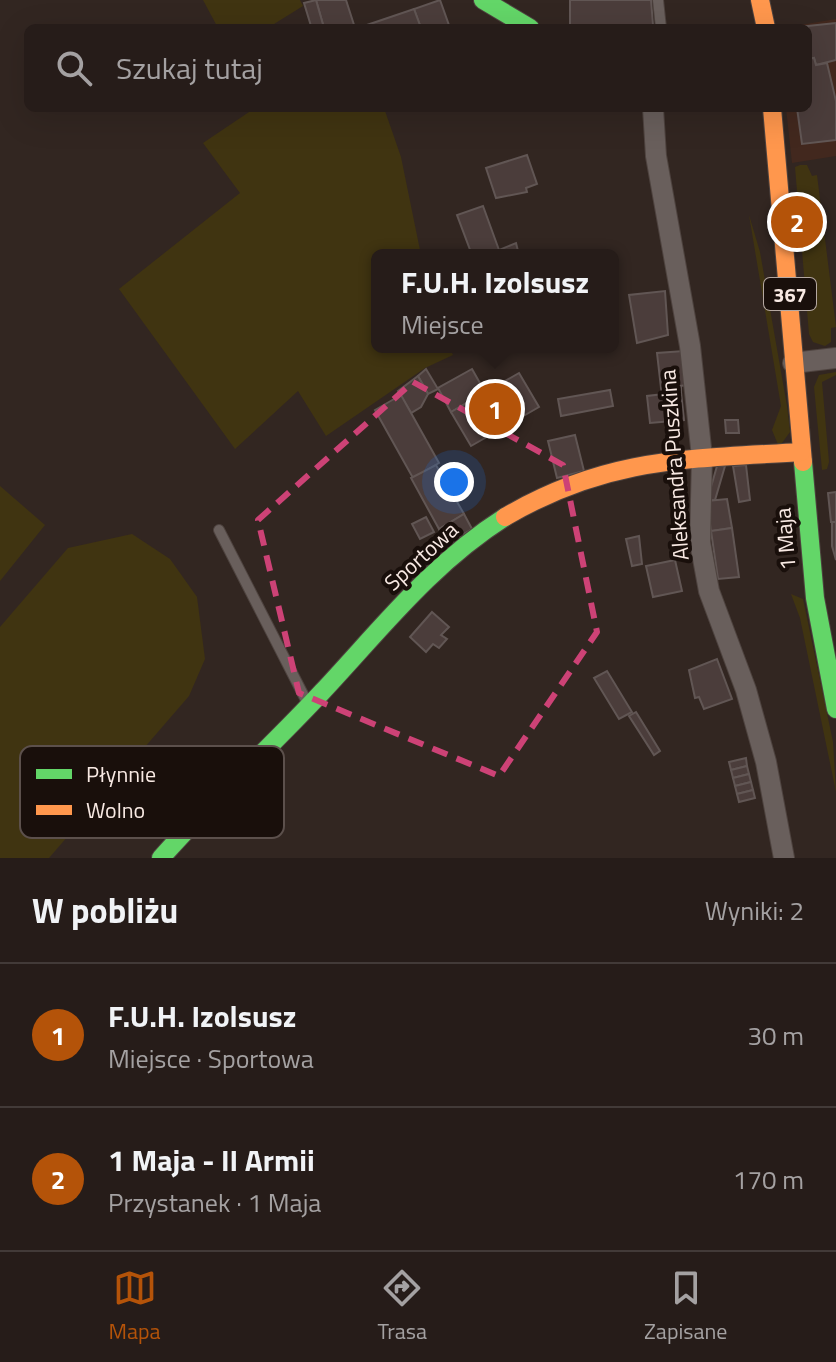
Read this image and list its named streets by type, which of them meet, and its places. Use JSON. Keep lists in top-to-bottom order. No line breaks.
{"streets":{"main road":["367","1 Maja","Sportowa"],"street":["Aleksandra Puszkina"]},"crossings":[["Aleksandra Puszkina","Sportowa"],["1 Maja","Sportowa"]],"legend":["Płynnie","Wolno"],"page":{"search":"Szukaj tutaj","pins":["2","1"],"popup":["F.U.H. Izolsusz","Miejsce"],"heading":["W pobliżu","Wyniki: 2"],"list":[{"mark":"1","name":"F.U.H. Izolsusz","note":"Miejsce · Sportowa","value":"30 m"},{"mark":"2","name":"1 Maja - II Armii","note":"Przystanek · 1 Maja","value":"170 m"}],"nav":["Mapa","Trasa","Zapisane"]}}
